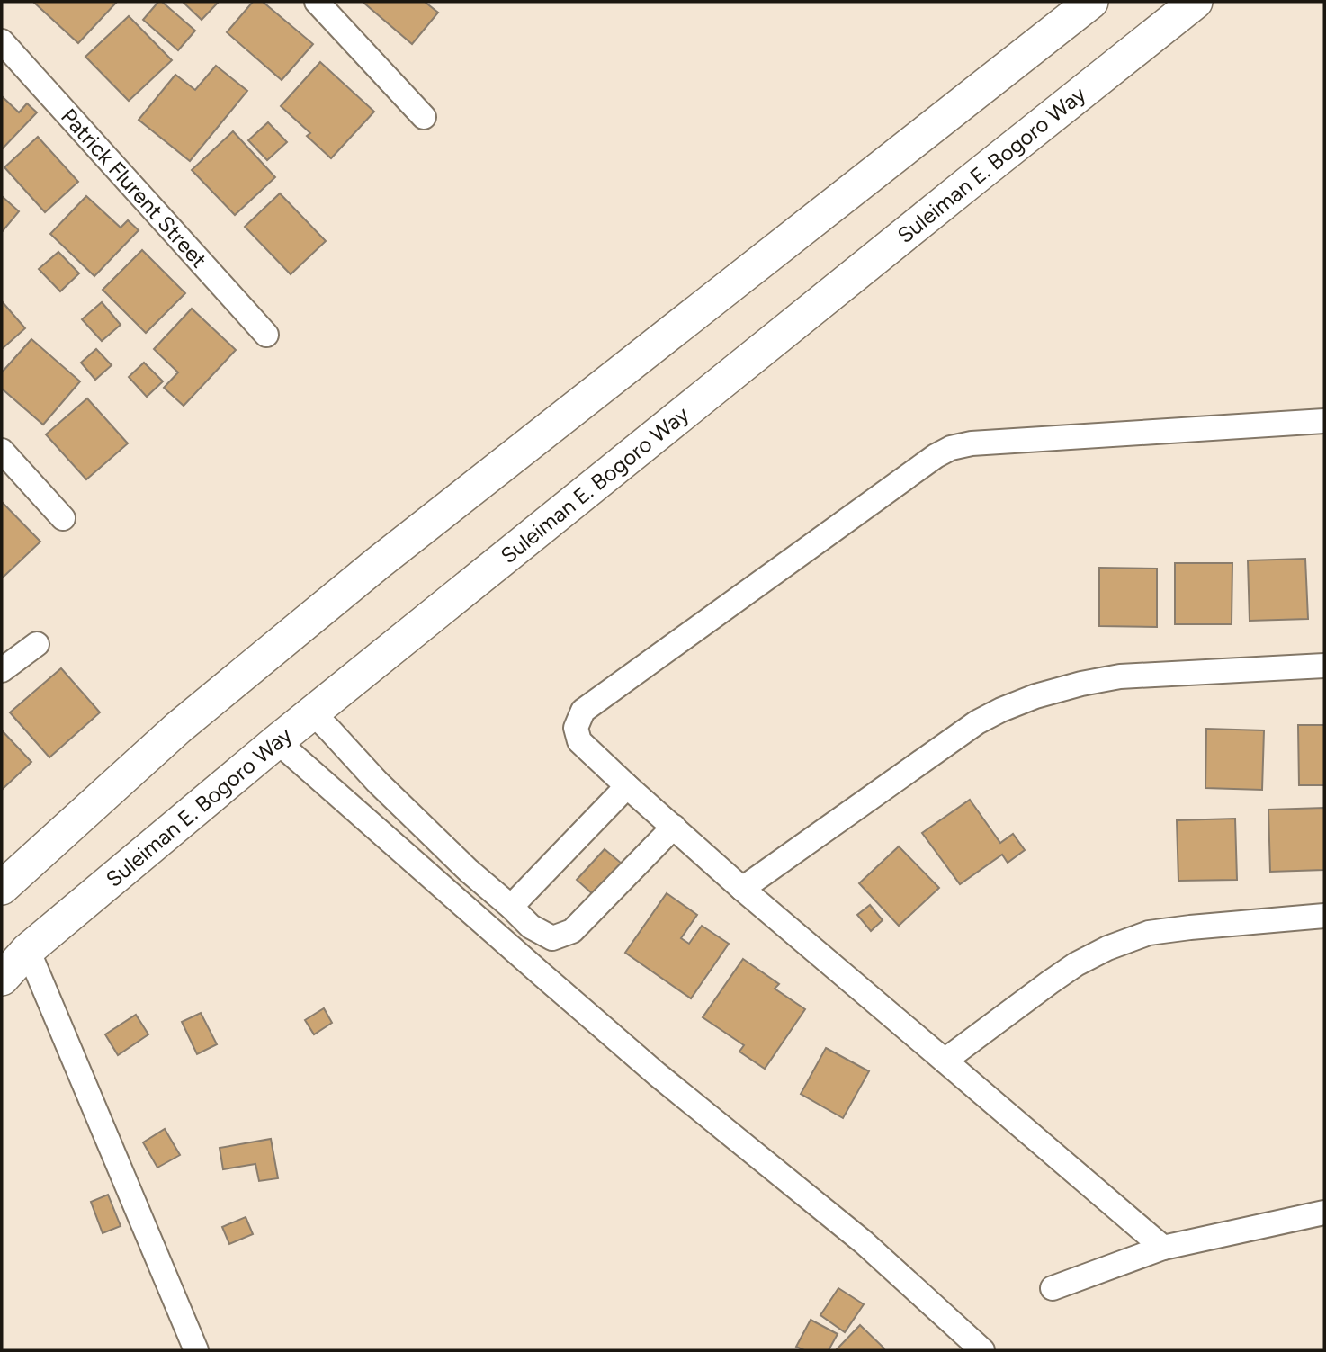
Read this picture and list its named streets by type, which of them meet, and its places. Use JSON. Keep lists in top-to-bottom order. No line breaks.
{"streets":{"street":["Suleiman E. Bogoro Way","Patrick Flurent Street"]}}
